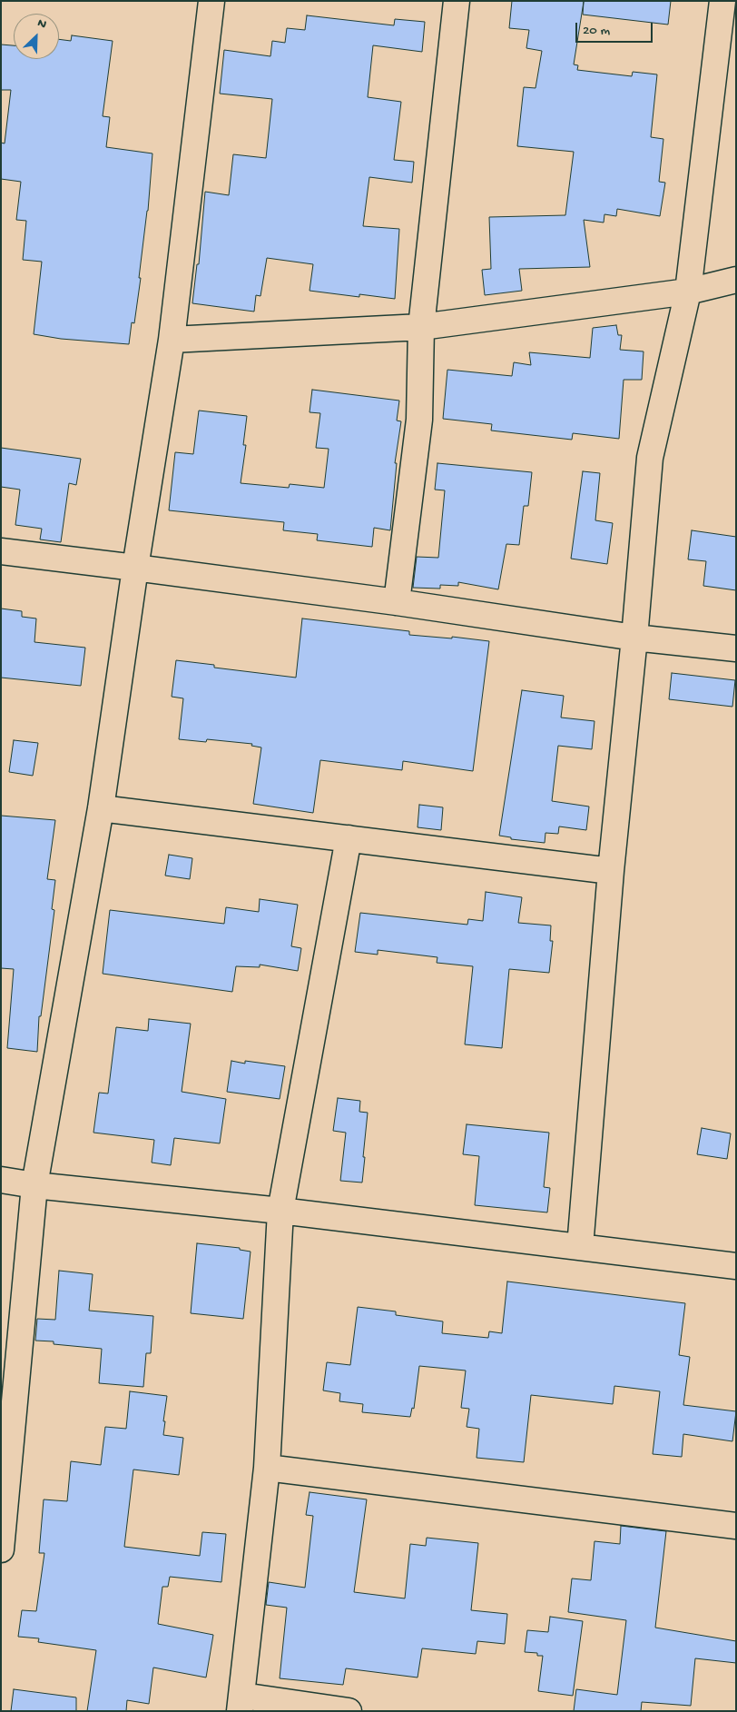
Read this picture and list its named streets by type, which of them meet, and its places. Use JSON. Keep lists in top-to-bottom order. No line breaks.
{"scale_bar":"20 m","north":"top right"}
